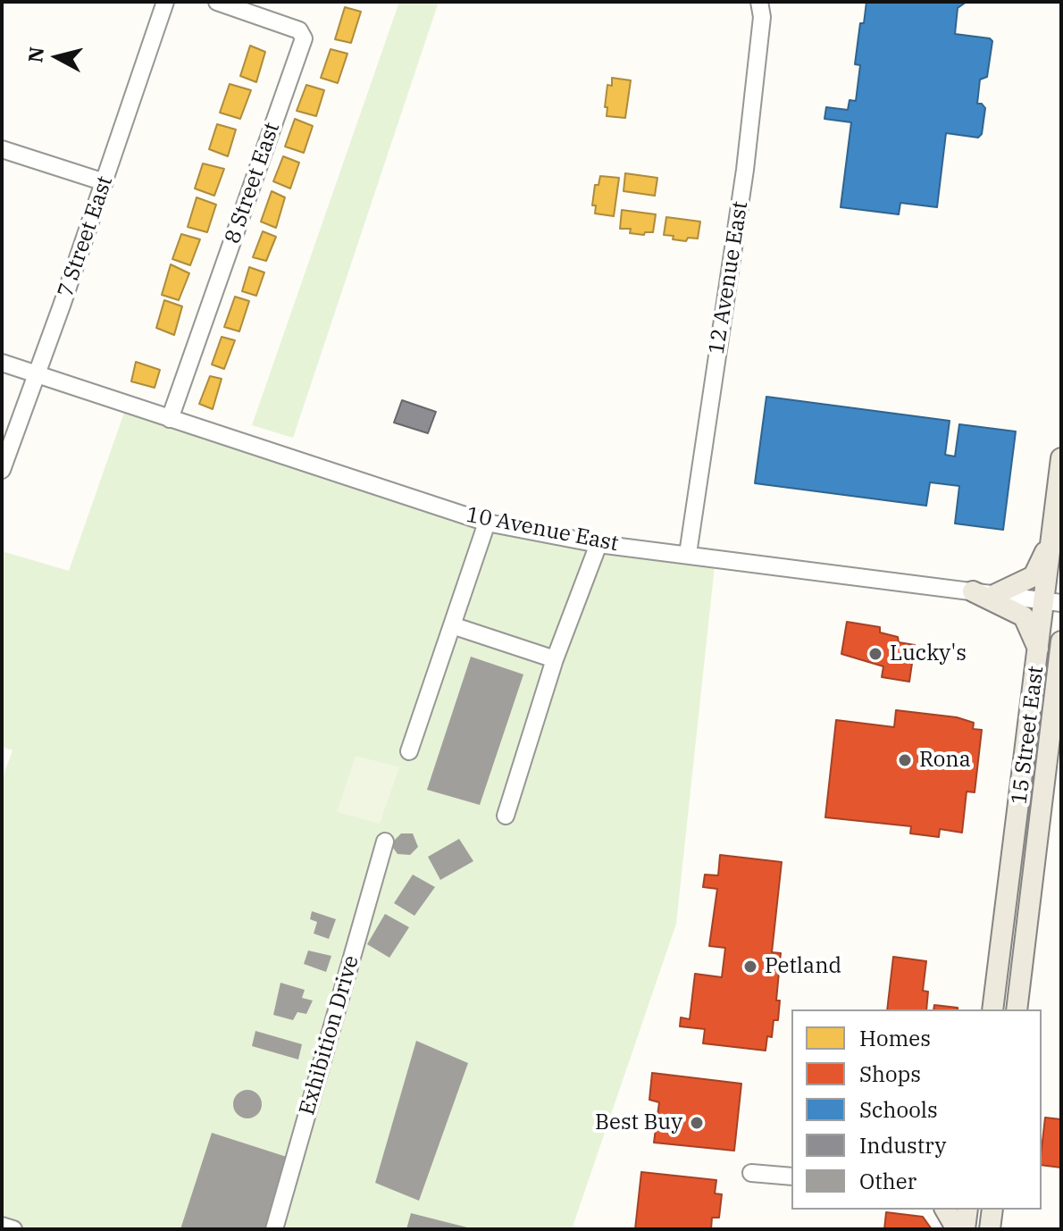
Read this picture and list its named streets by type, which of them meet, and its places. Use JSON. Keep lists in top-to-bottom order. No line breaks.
{"streets":{"main road":["15 Street East"],"street":["8 Street East","7 Street East","12 Avenue East","10 Avenue East","Exhibition Drive"]},"crossings":[["8 Street East","10 Avenue East"],["7 Street East","10 Avenue East"],["12 Avenue East","10 Avenue East"],["10 Avenue East","15 Street East"]],"places":["Lucky's","Rona","Petland","Best Buy"],"legend":["Homes","Shops","Schools","Industry","Other"],"north":"left"}
